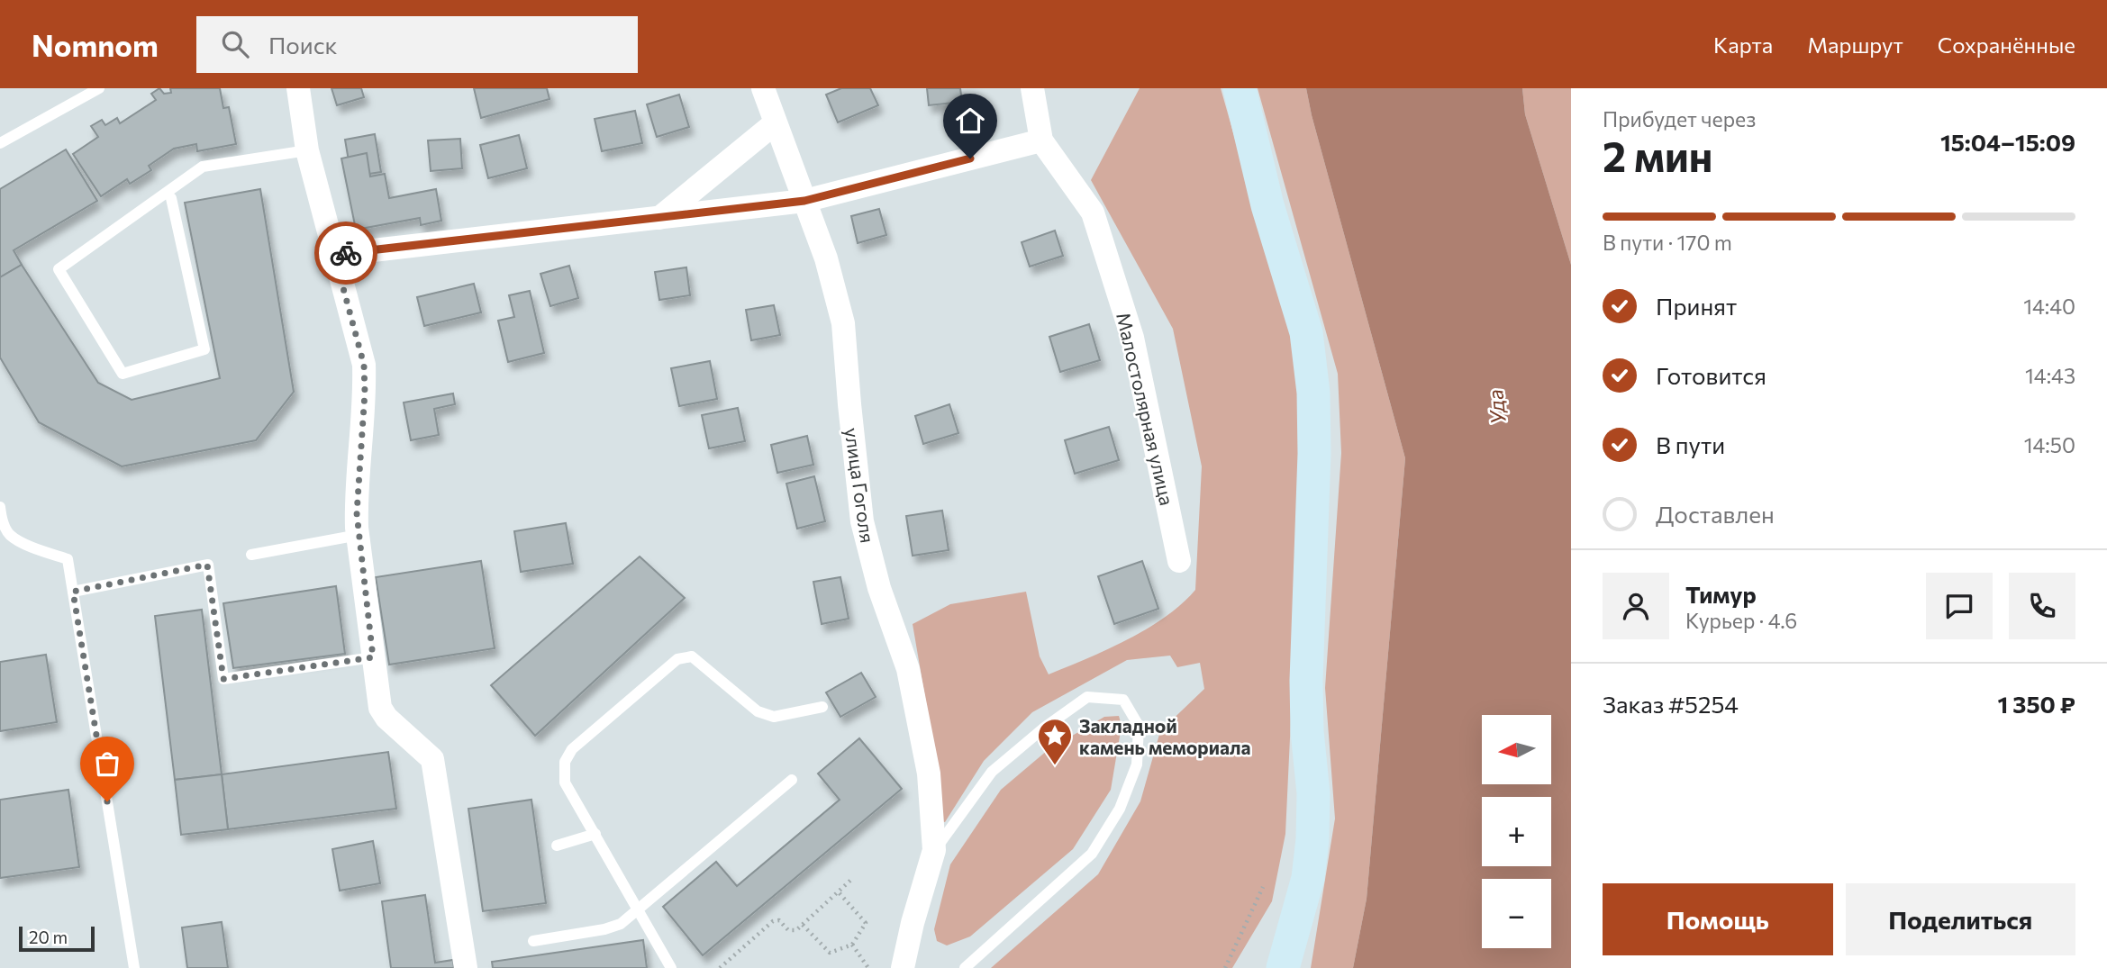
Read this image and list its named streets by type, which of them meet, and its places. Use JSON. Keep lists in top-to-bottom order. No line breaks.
{"streets":{"street":["Малостолярная улица","улица Гоголя"]},"water":["Уда"],"places":{"place":["Закладной камень мемориала"]},"scale_bar":"20 m","north":"left","page":{"header":"Nomnom","search":"Поиск","nav":["Карта","Маршрут","Сохранённые"],"heading":["2 мин","Прибудет через","15:04–15:09"],"panel":["Тимур","Курьер · 4.6","Заказ #5254","1 350 ₽"],"bar":"В пути · 170 m","list":[["Принят","14:40"],["Готовится","14:43"],["В пути","14:50"],"Доставлен"],"map_buttons":["+","−"],"buttons":["Помощь","Поделиться"],"scale":"20 m"}}
